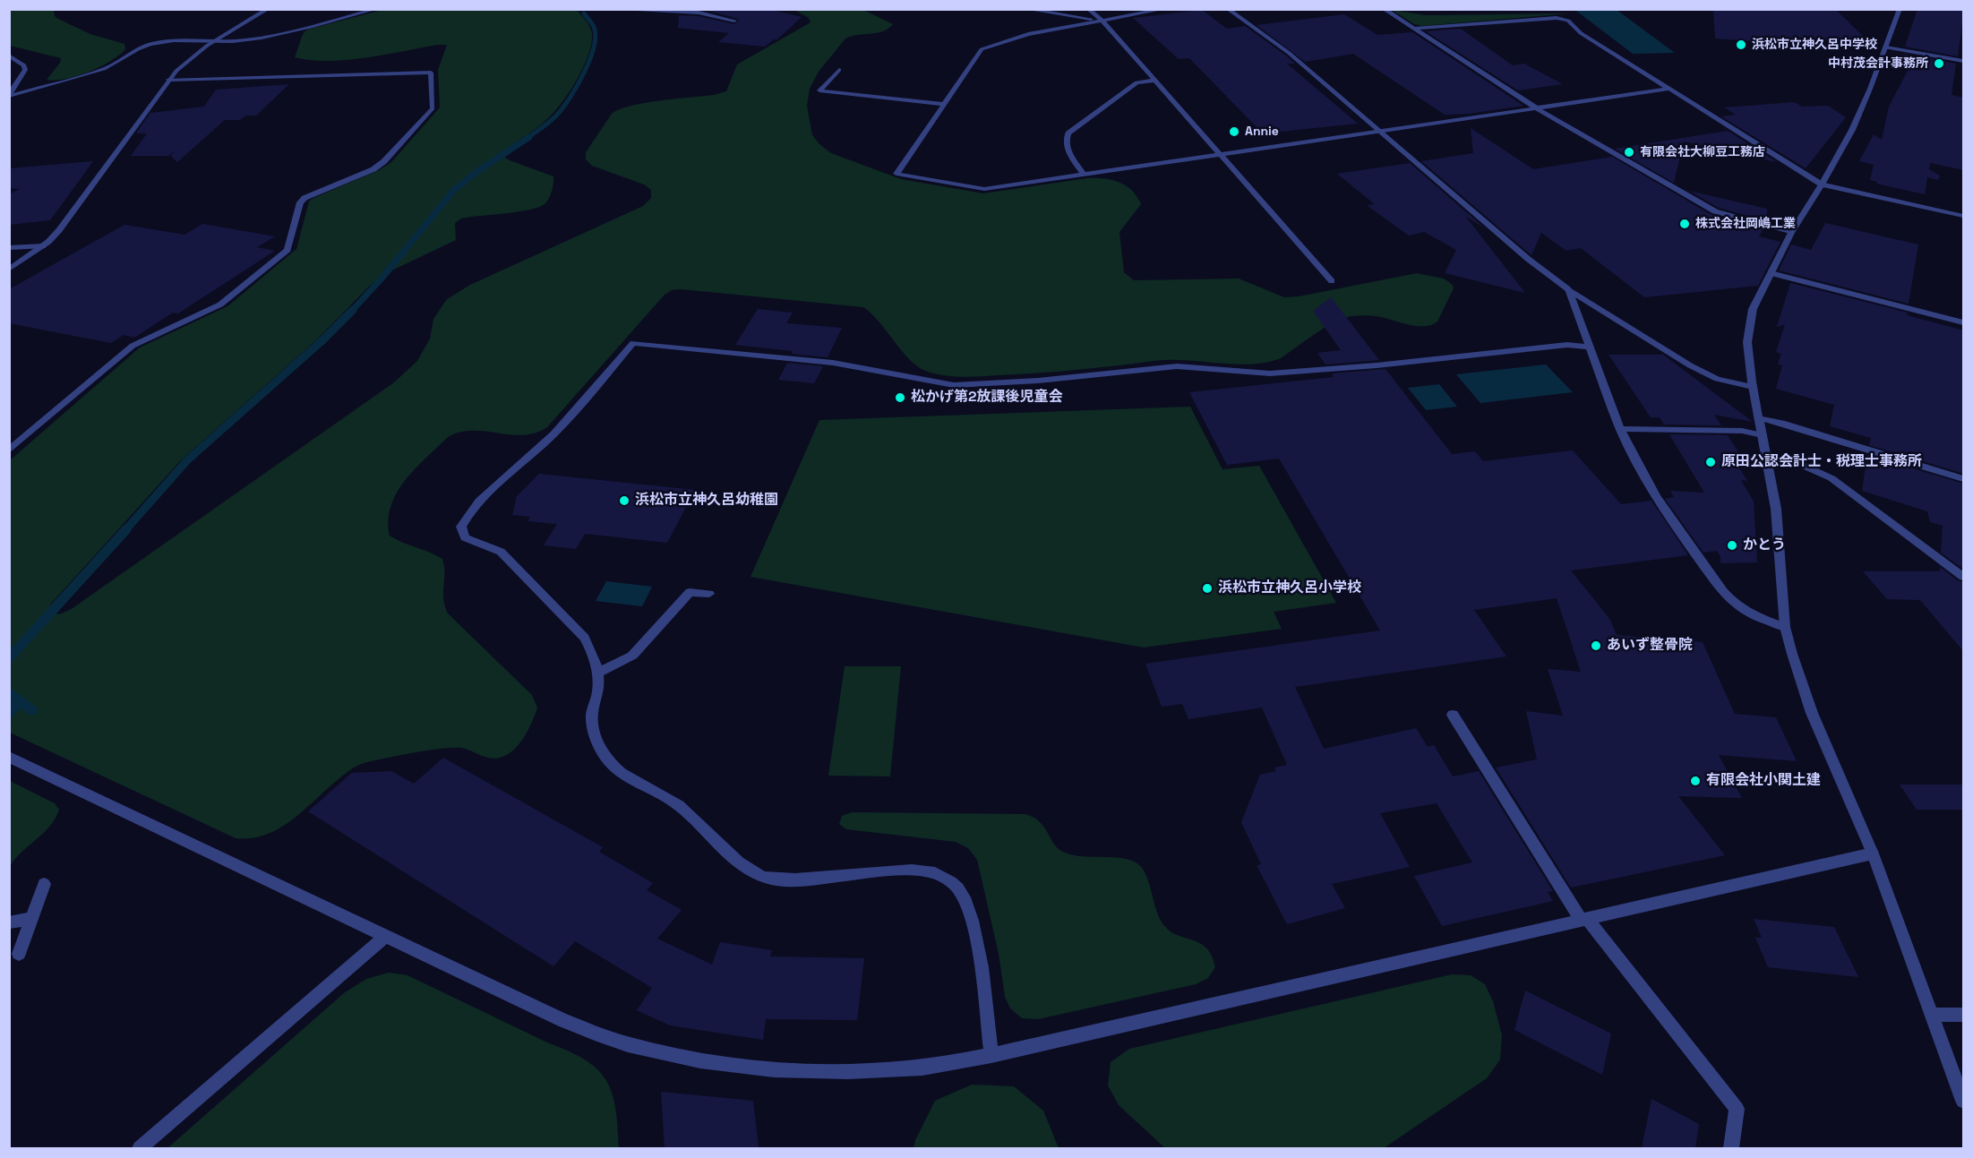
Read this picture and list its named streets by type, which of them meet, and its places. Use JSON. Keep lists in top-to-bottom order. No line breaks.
{"places":["浜松市立神久呂中学校","中村茂会計事務所","Annie","有限会社大柳豆工務店","株式会社岡嶋工業","松かげ第2放課後児童会","原田公認会計士・税理士事務所","浜松市立神久呂幼稚園","かとう","浜松市立神久呂小学校","あいず整骨院","有限会社小関土建"]}
